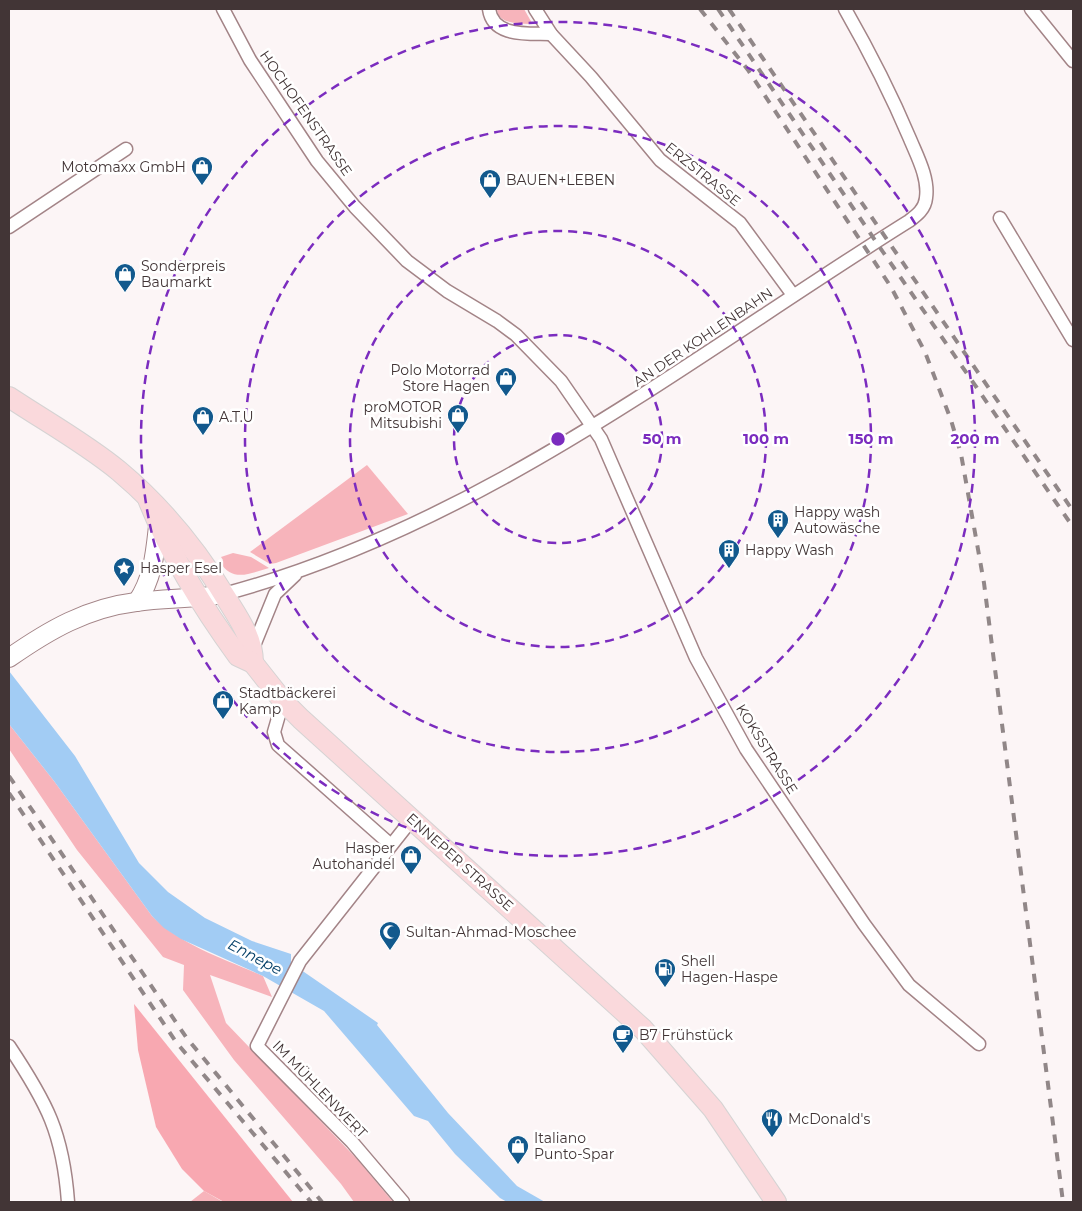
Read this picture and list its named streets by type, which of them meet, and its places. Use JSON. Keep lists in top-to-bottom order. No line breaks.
{"streets":{"main road":["ENNEPER STRASSE"],"street":["HOCHOFENSTRASSE","ERZSTRASSE","AN DER KOHLENBAHN","KOKSSTRASSE","IM MÜHLENWERT"]},"crossings":[["HOCHOFENSTRASSE","AN DER KOHLENBAHN"],["HOCHOFENSTRASSE","KOKSSTRASSE"],["ERZSTRASSE","AN DER KOHLENBAHN"],["AN DER KOHLENBAHN","KOKSSTRASSE"],["AN DER KOHLENBAHN","ENNEPER STRASSE"],["ENNEPER STRASSE","IM MÜHLENWERT"]],"water":["Ennepe"],"places":{"shop":["Motomaxx GmbH","BAUEN+LEBEN","Sonderpreis Baumarkt","Polo Motorrad Store Hagen","proMOTOR Mitsubishi","A.T.U","Stadtbäckerei Kamp","Hasper Autohandel","Italiano Punto-Spar"],"building":["Happy wash Autowäsche","Happy Wash"],"place":["Hasper Esel"],"mosque":["Sultan-Ahmad-Moschee"],"fuel station":["Shell Hagen-Haspe"],"cafe":["B7 Frühstück"],"restaurant":["McDonald's"]},"rings":["50 m","100 m","150 m","200 m"]}
